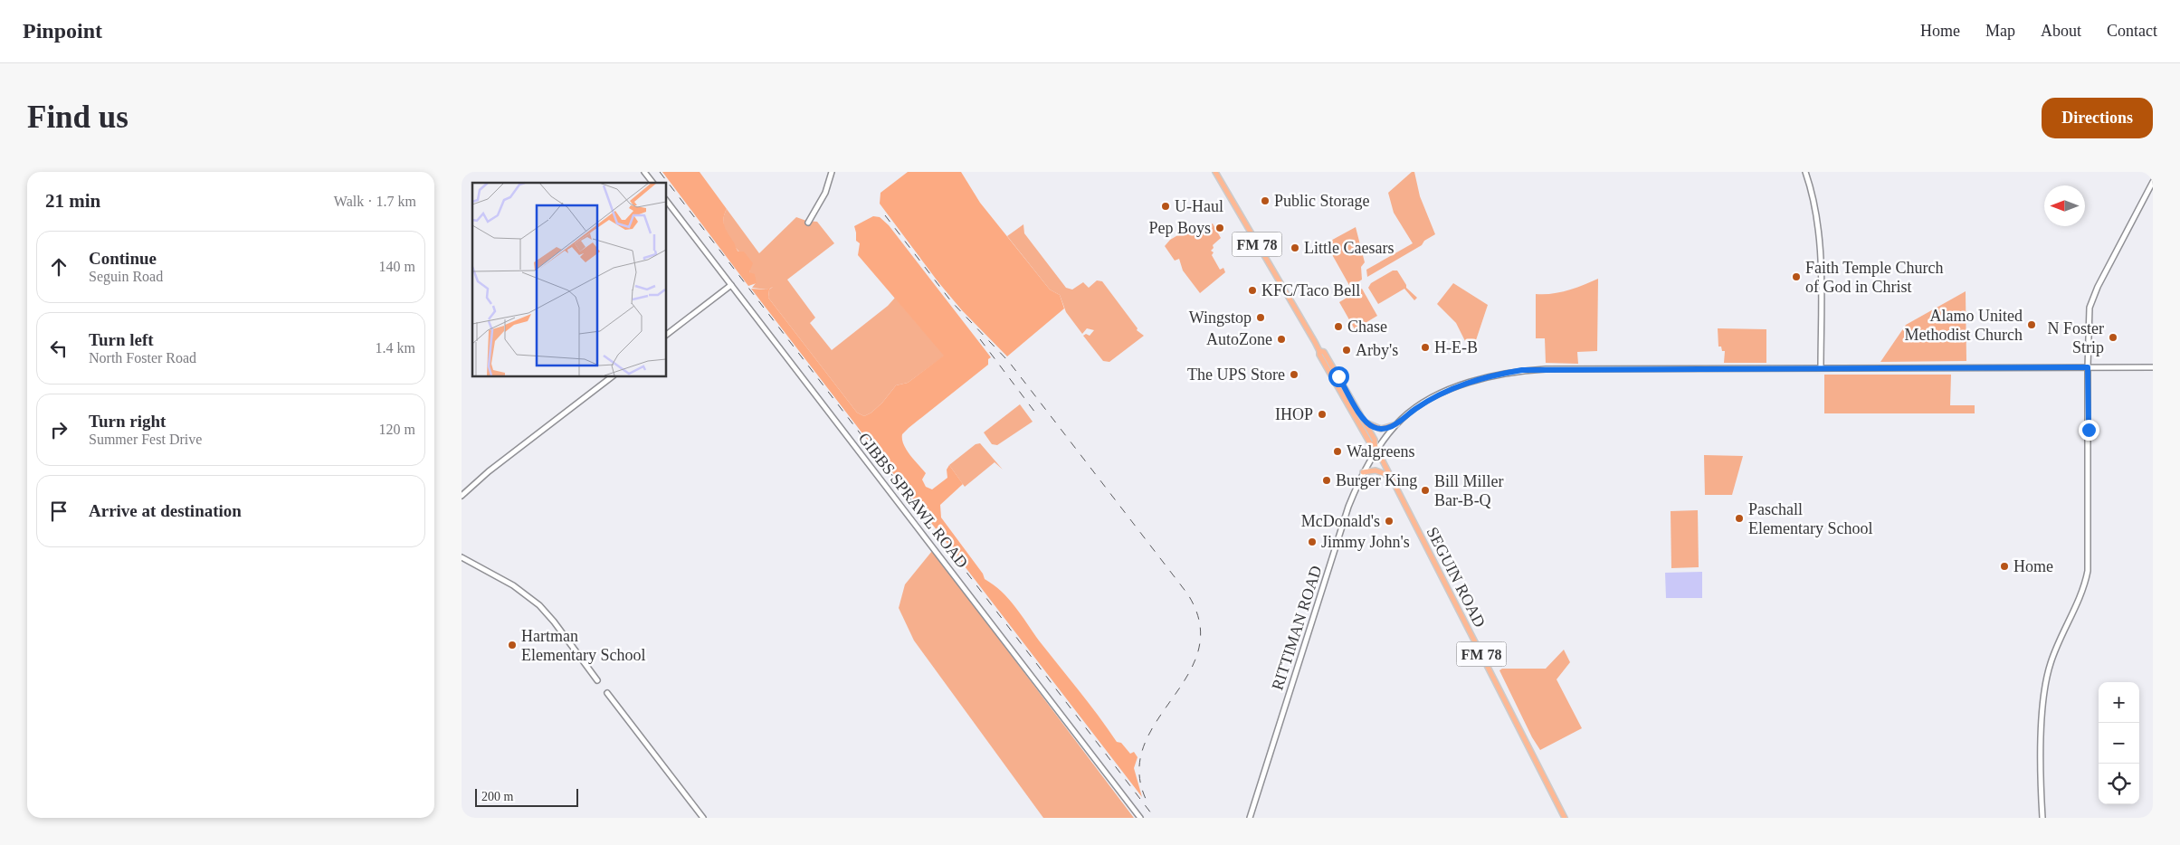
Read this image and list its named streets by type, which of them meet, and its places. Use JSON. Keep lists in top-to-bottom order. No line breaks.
{"streets":{"main road":["FM 78","GIBBS SPRAWL ROAD","SEGUIN ROAD","RITTIMAN ROAD"]},"crossings":[["SEGUIN ROAD","RITTIMAN ROAD"]],"places":["Public Storage","U-Haul","Pep Boys","Little Caesars","Faith Temple Church of God in Christ","KFC/Taco Bell","Wingstop","Alamo United Methodist Church","Chase","N Foster Strip","AutoZone","H-E-B","Arby's","The UPS Store","IHOP","Walgreens","Burger King","Bill Miller Bar-B-Q","Paschall Elementary School","McDonald's","Jimmy John's","Home","Hartman Elementary School"],"scale_bar":"200 m","north":"left","page":{"header":"Pinpoint","nav":["Home","Map","About","Contact"],"buttons":"Directions","title":"Find us","heading":["21 min","Walk · 1.7 km"],"list":[["Continue","Seguin Road","140 m"],["Turn left","North Foster Road","1.4 km"],["Turn right","Summer Fest Drive","120 m"],"Arrive at destination"],"map_buttons":["+","−"],"scale":"200 m"}}
